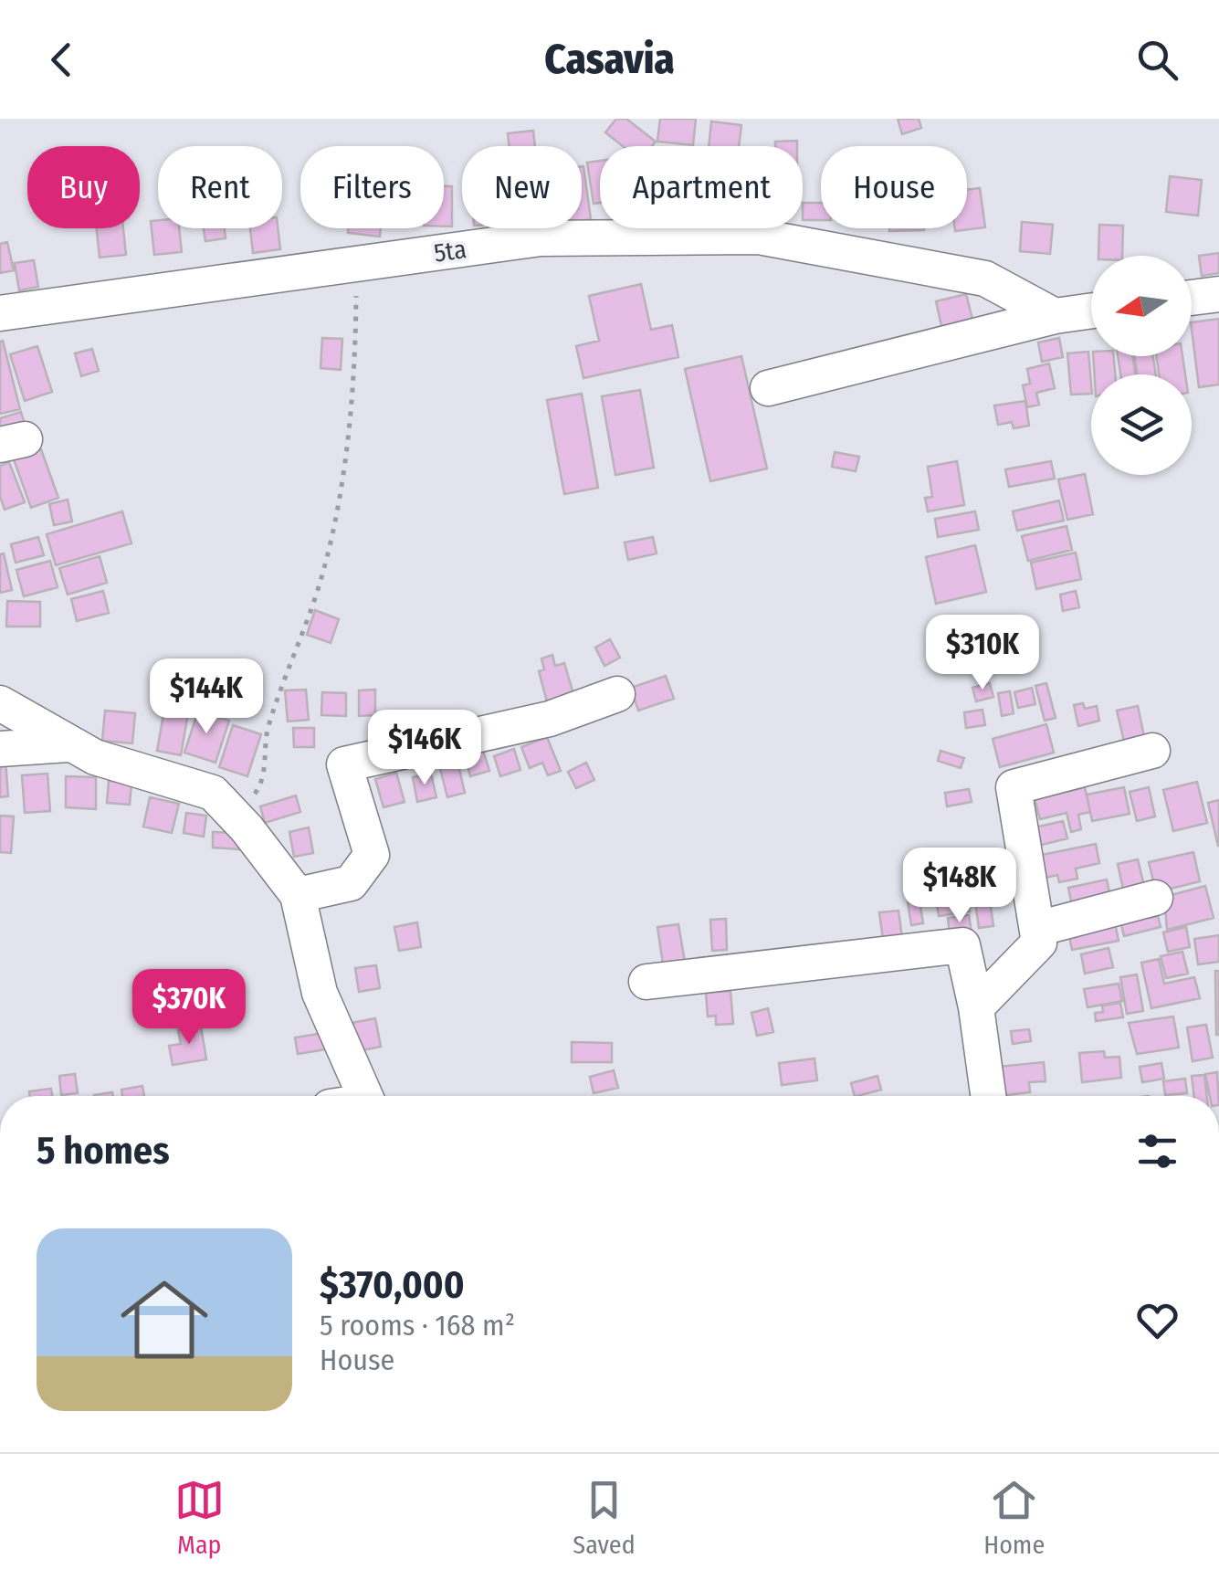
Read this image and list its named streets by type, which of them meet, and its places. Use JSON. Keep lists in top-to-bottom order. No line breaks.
{"streets":{"street":["5ta"]},"north":"left","page":{"header":"Casavia","chip":["Buy","Rent","Filters","New","Apartment","House"],"price":["$310K","$144K","$146K","$148K","$370K"],"heading":"5 homes","list":[{"name":"$370,000","note":"5 rooms · 168 m² · House"}],"tabs":["Map","Saved","Home"]}}
